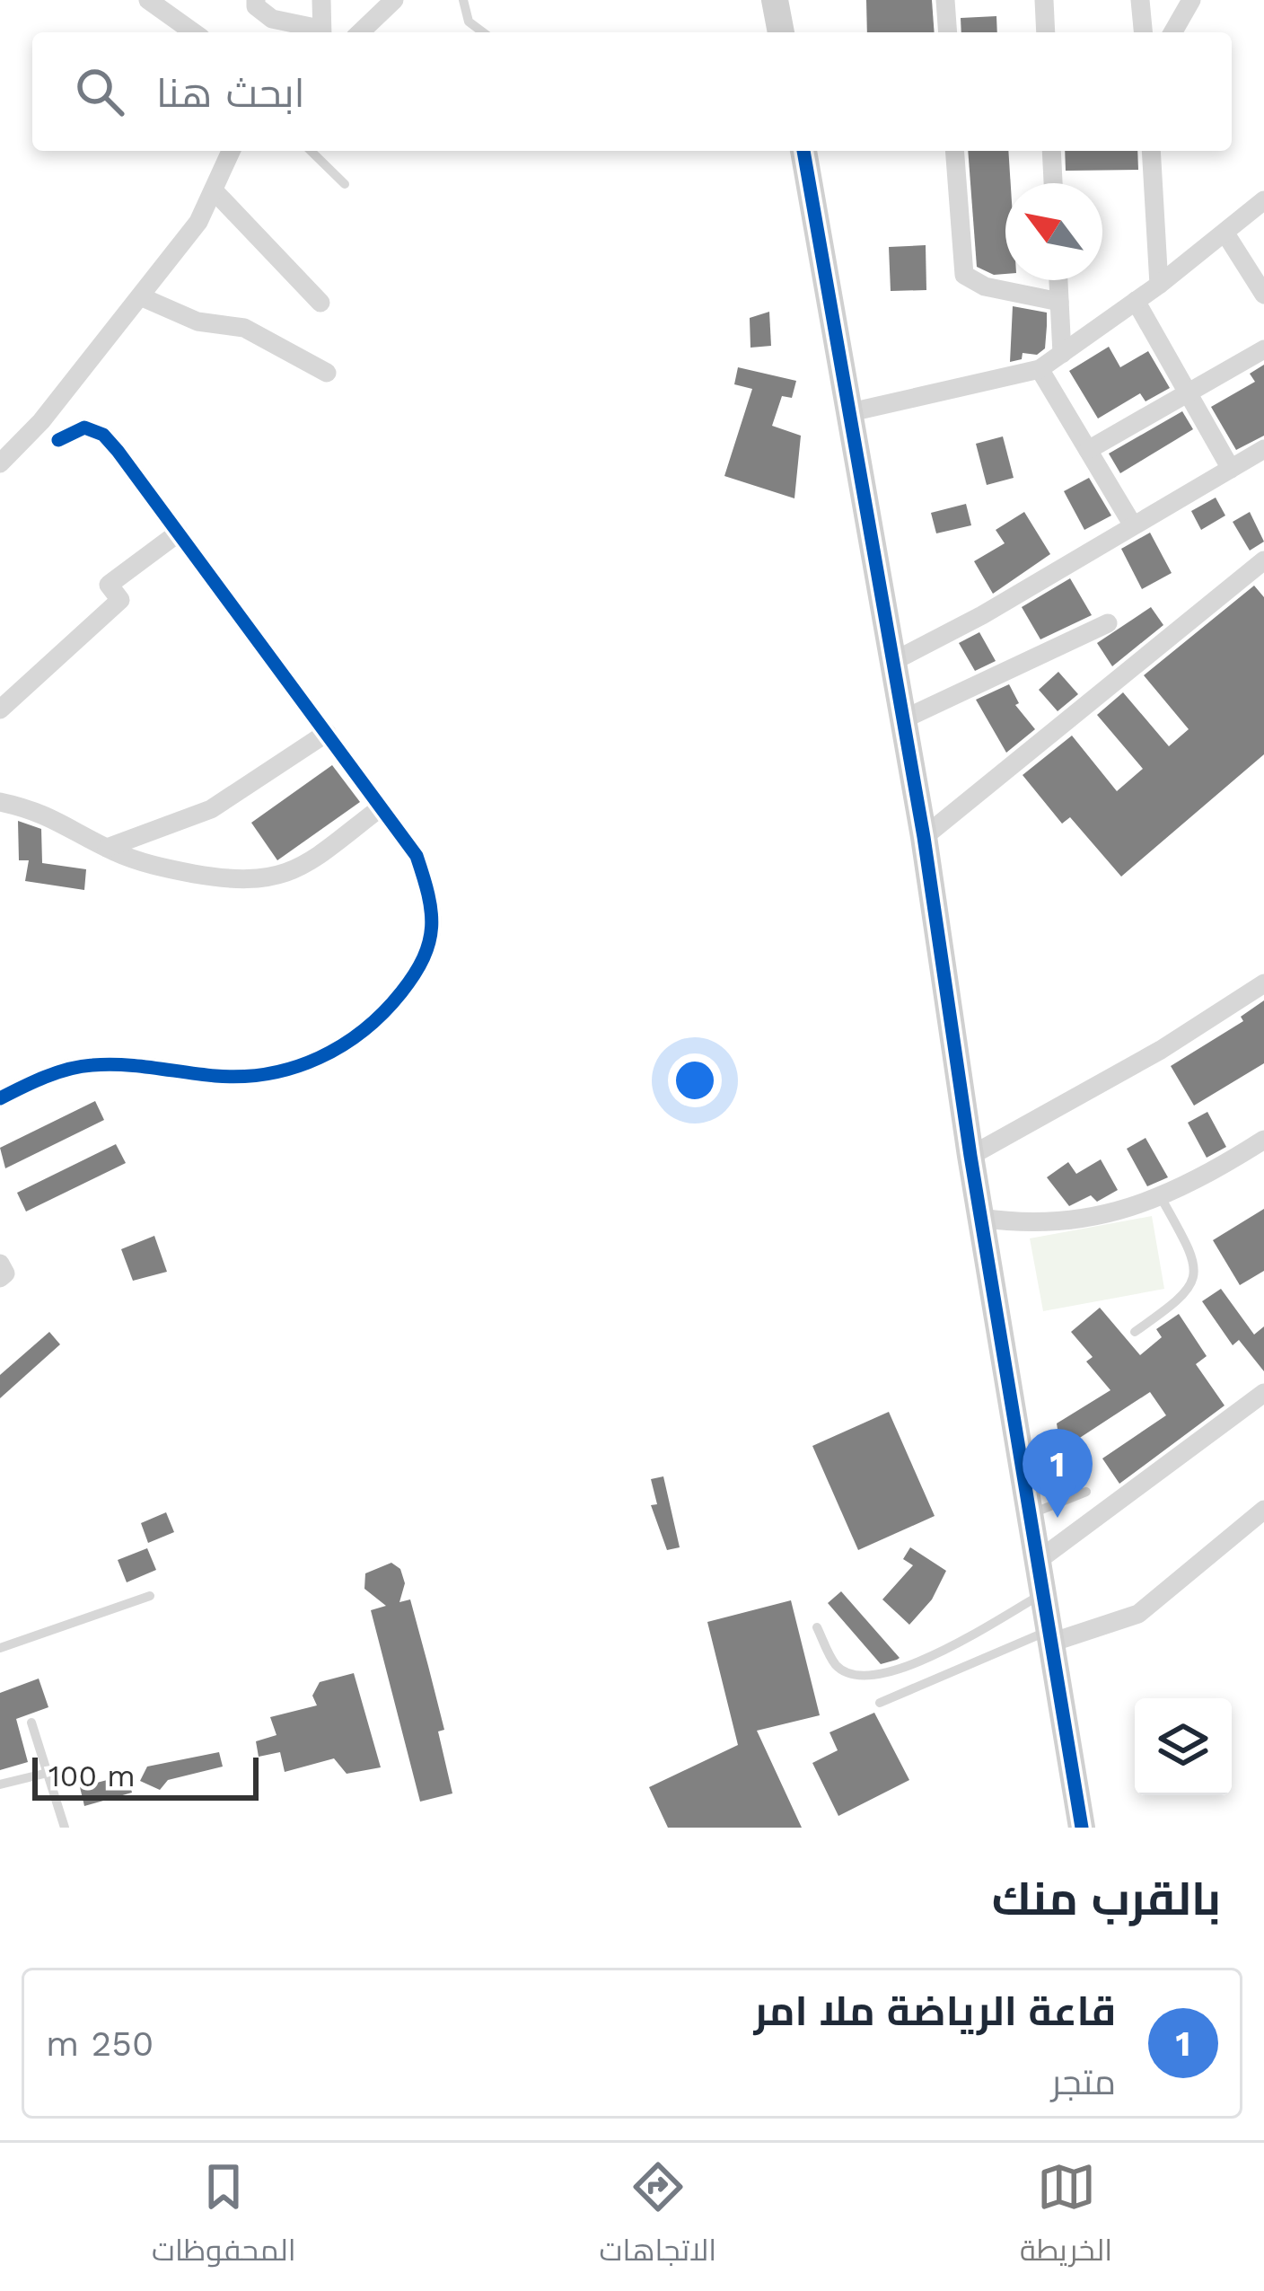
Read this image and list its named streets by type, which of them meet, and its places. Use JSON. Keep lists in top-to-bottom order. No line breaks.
{"scale_bar":"100 m","north":"top left","page":{"search":"ابحث هنا","pins":"1","scale":"100 m","heading":"بالقرب منك","list":[{"mark":"1","name":"قاعة الرياضة ملا امر","note":"متجر","value":"250 m"}],"nav":["الخريطة","الاتجاهات","المحفوظات"]}}
